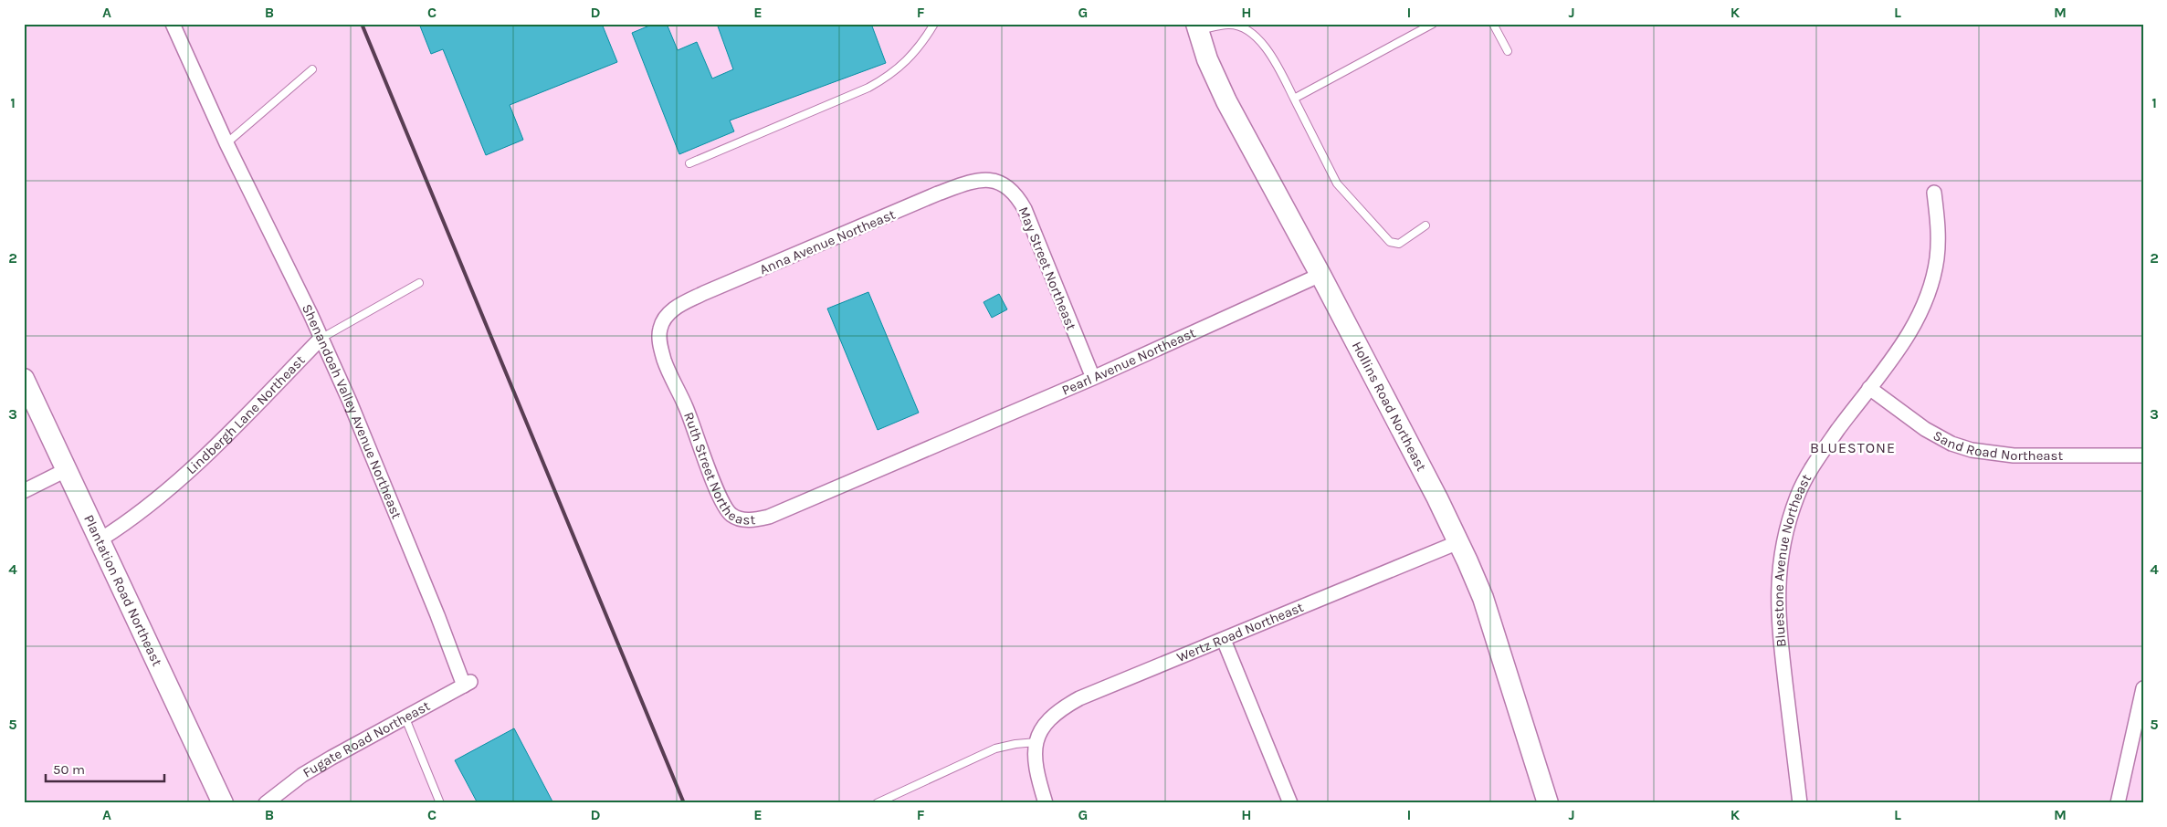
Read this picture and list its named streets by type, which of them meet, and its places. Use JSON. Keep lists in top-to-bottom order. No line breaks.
{"streets":{"main road":["Hollins Road Northeast","Plantation Road Northeast"],"street":["Anna Avenue Northeast","May Street Northeast","Pearl Avenue Northeast","Shenandoah Valley Avenue Northeast","Lindbergh Lane Northeast","Sand Road Northeast","Ruth Street Northeast","Bluestone Avenue Northeast","Wertz Road Northeast","Fugate Road Northeast"]},"crossings":[["Anna Avenue Northeast","May Street Northeast"],["Anna Avenue Northeast","Ruth Street Northeast"],["May Street Northeast","Pearl Avenue Northeast"],["Pearl Avenue Northeast","Hollins Road Northeast"],["Pearl Avenue Northeast","Ruth Street Northeast"],["Hollins Road Northeast","Wertz Road Northeast"],["Shenandoah Valley Avenue Northeast","Lindbergh Lane Northeast"],["Shenandoah Valley Avenue Northeast","Fugate Road Northeast"],["Lindbergh Lane Northeast","Plantation Road Northeast"],["Sand Road Northeast","Bluestone Avenue Northeast"]],"districts":["BLUESTONE"],"scale_bar":"50 m","grid":{"columns":["A","B","C","D","E","F","G","H","I","J","K","L","M"],"rows":["1","2","3","4","5"]}}
